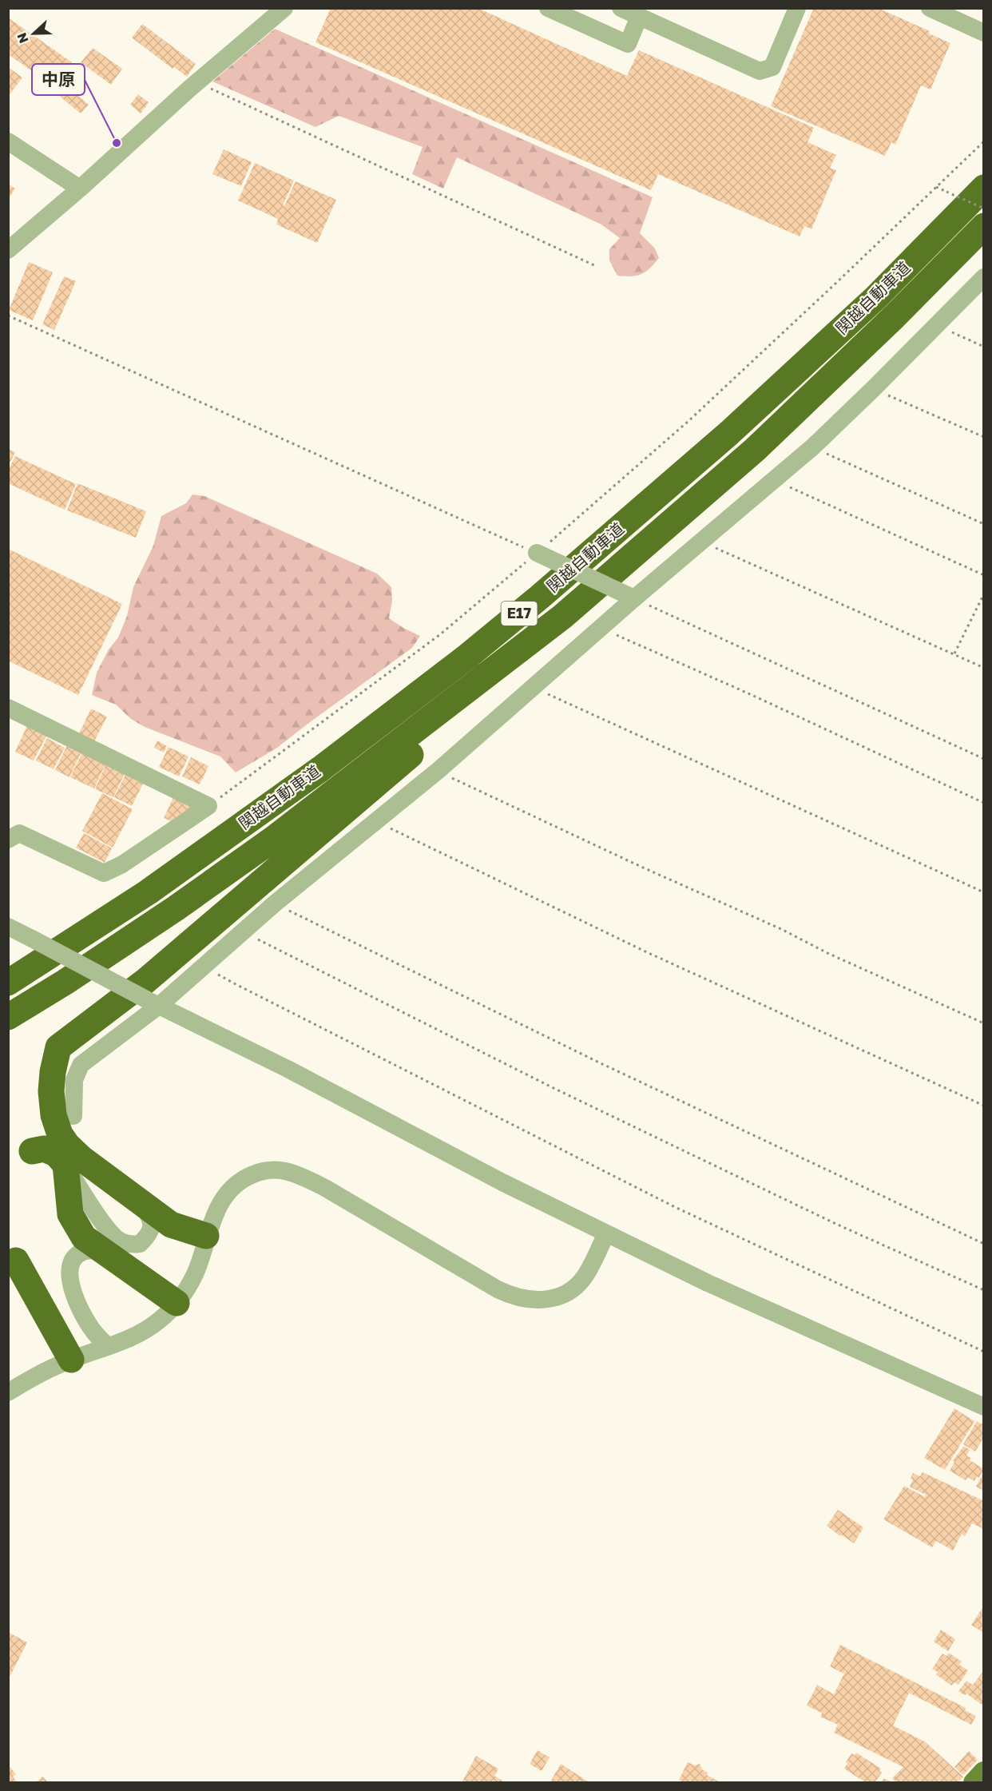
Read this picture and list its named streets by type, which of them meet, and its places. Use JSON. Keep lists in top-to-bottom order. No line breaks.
{"streets":{"highway":["関越自動車道","E17"]},"places":["中原"],"north":"left"}
